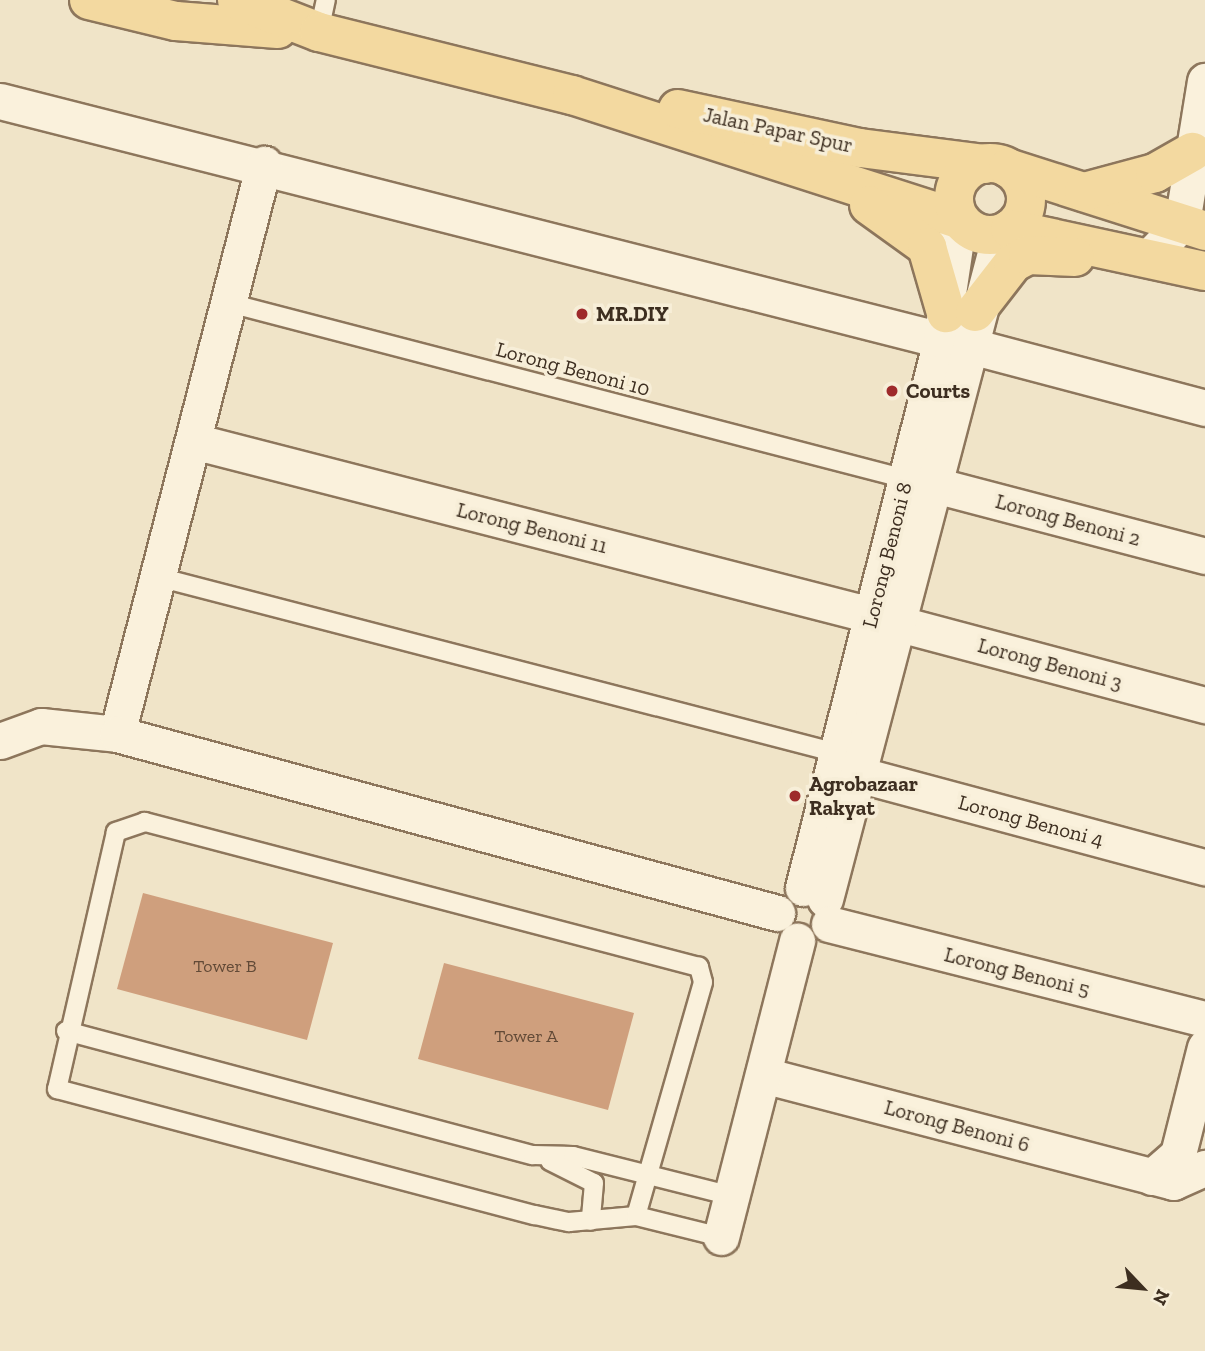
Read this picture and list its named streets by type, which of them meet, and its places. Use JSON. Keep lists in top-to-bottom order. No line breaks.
{"streets":{"main road":["Jalan Papar Spur"],"street":["Lorong Benoni 2","Lorong Benoni 11","Lorong Benoni 8","Lorong Benoni 3","Lorong Benoni 4","Lorong Benoni 5","Lorong Benoni 6"],"lane":["Lorong Benoni 10"]},"crossings":[["Jalan Papar Spur","Lorong Benoni 8"],["Lorong Benoni 10","Lorong Benoni 2"],["Lorong Benoni 10","Lorong Benoni 8"],["Lorong Benoni 2","Lorong Benoni 8"],["Lorong Benoni 11","Lorong Benoni 8"],["Lorong Benoni 11","Lorong Benoni 3"],["Lorong Benoni 8","Lorong Benoni 3"],["Lorong Benoni 8","Lorong Benoni 4"],["Lorong Benoni 8","Lorong Benoni 5"]],"places":["MR.DIY","Courts","Agrobazaar Rakyat"],"house_numbers":["Tower B","Tower A"],"north":"bottom right"}
